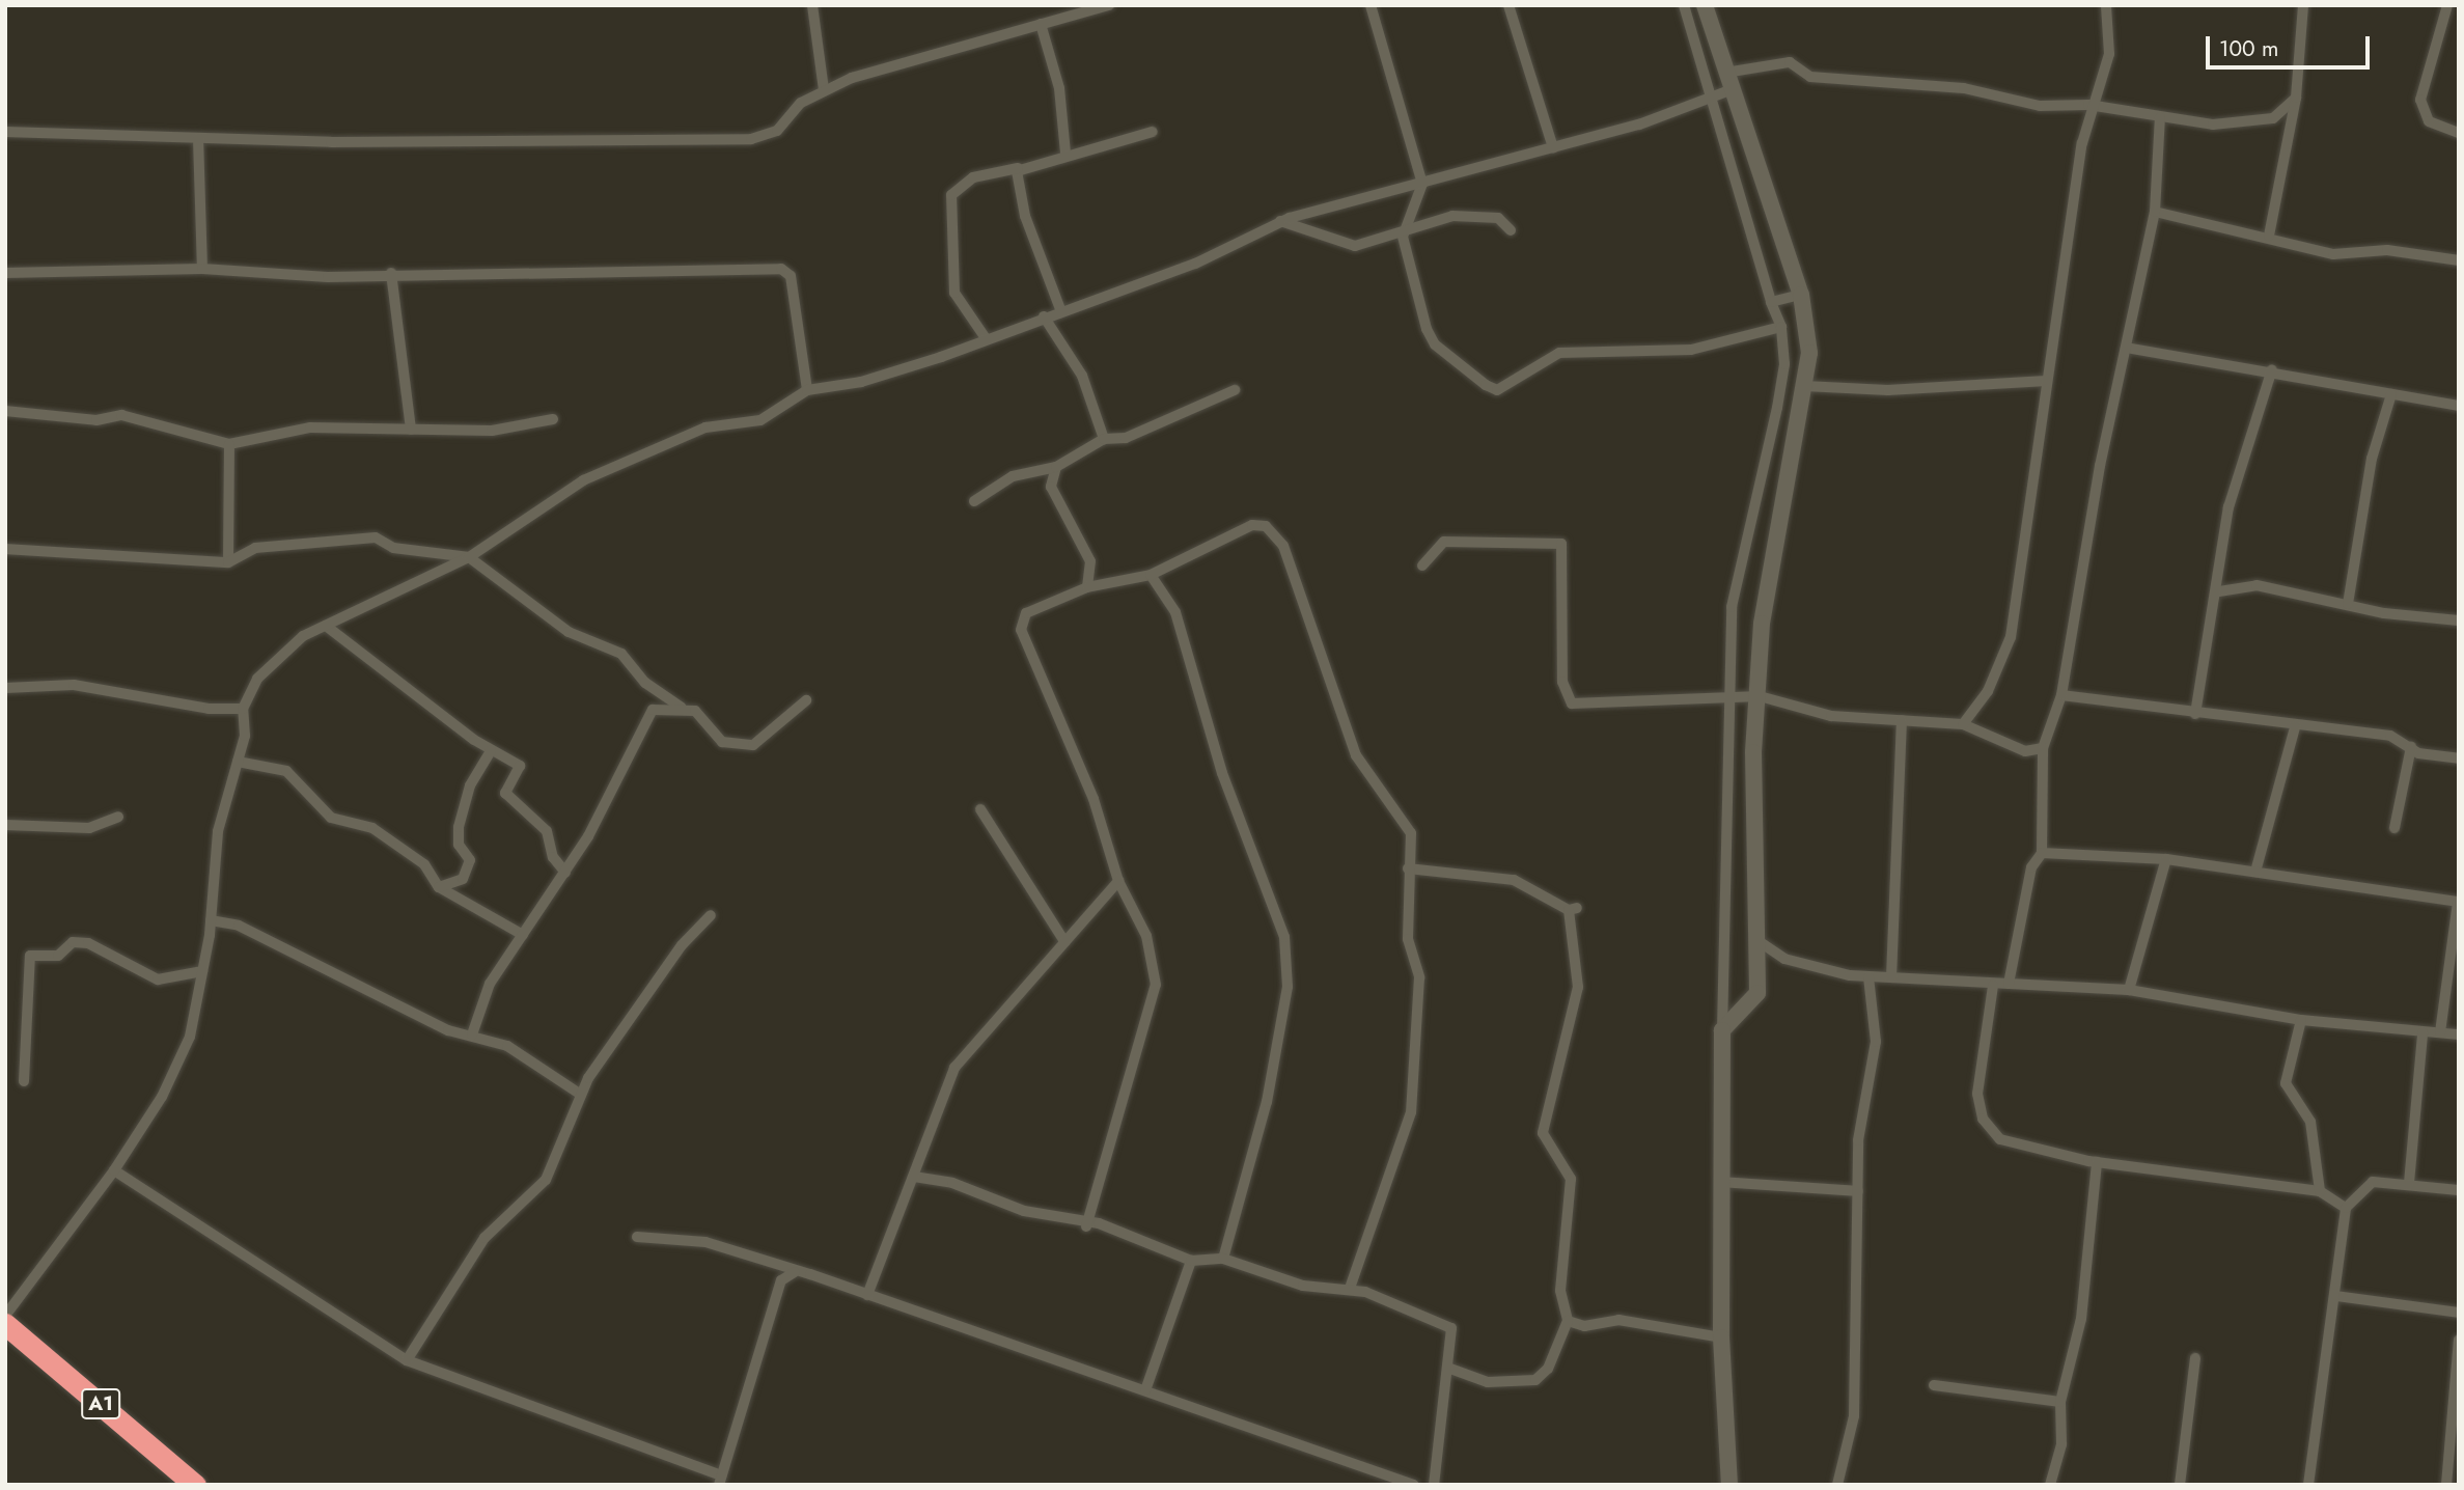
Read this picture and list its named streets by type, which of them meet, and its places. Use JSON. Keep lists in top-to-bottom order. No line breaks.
{"streets":{"highway":["A1"]},"scale_bar":"100 m"}
